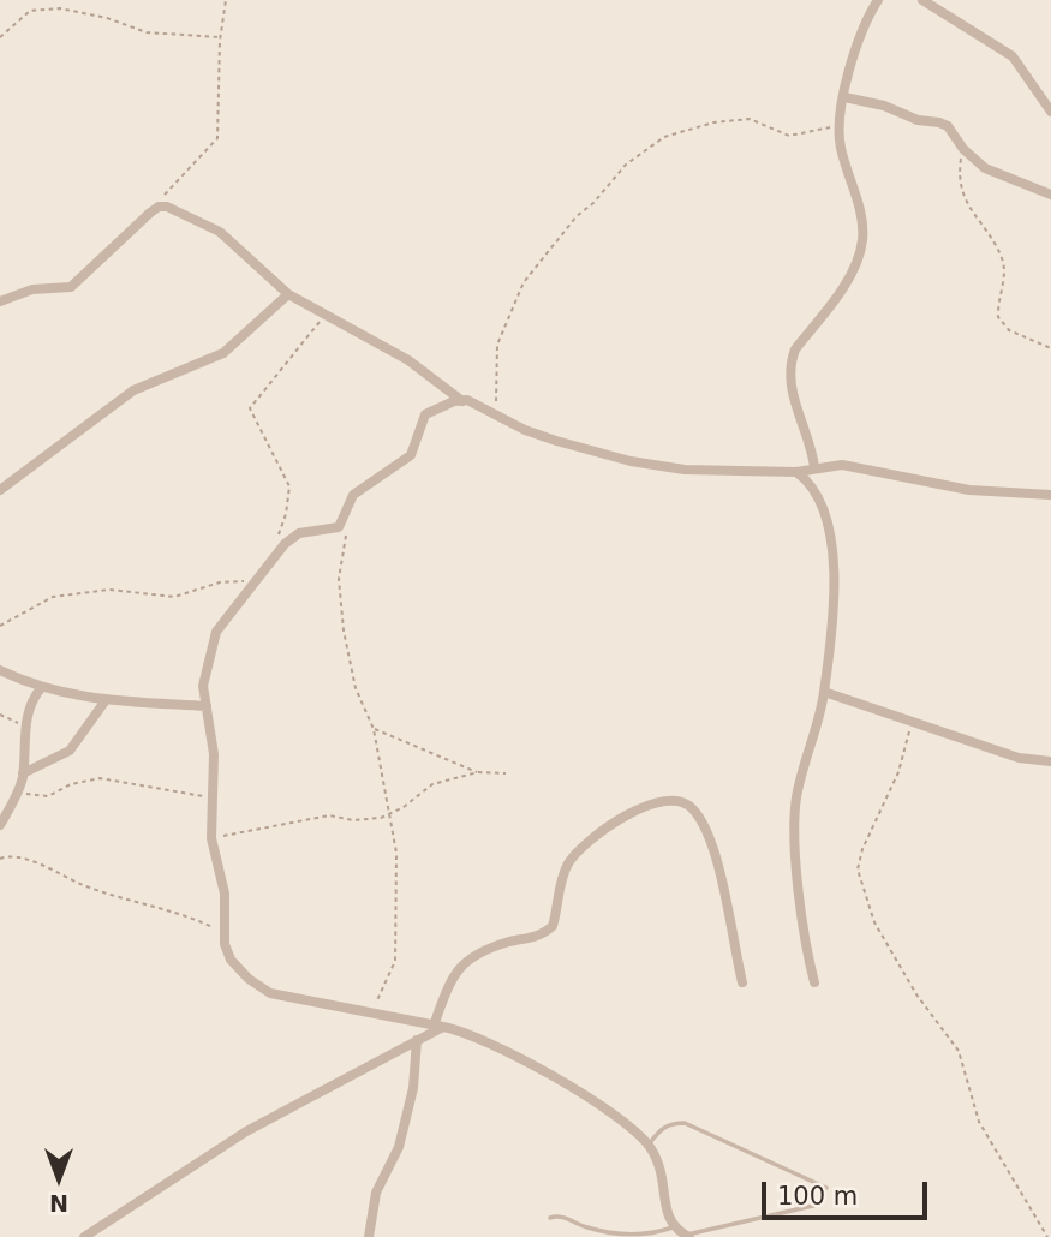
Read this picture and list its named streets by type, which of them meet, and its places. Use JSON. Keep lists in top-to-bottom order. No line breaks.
{"scale_bar":"100 m","north":"bottom"}
